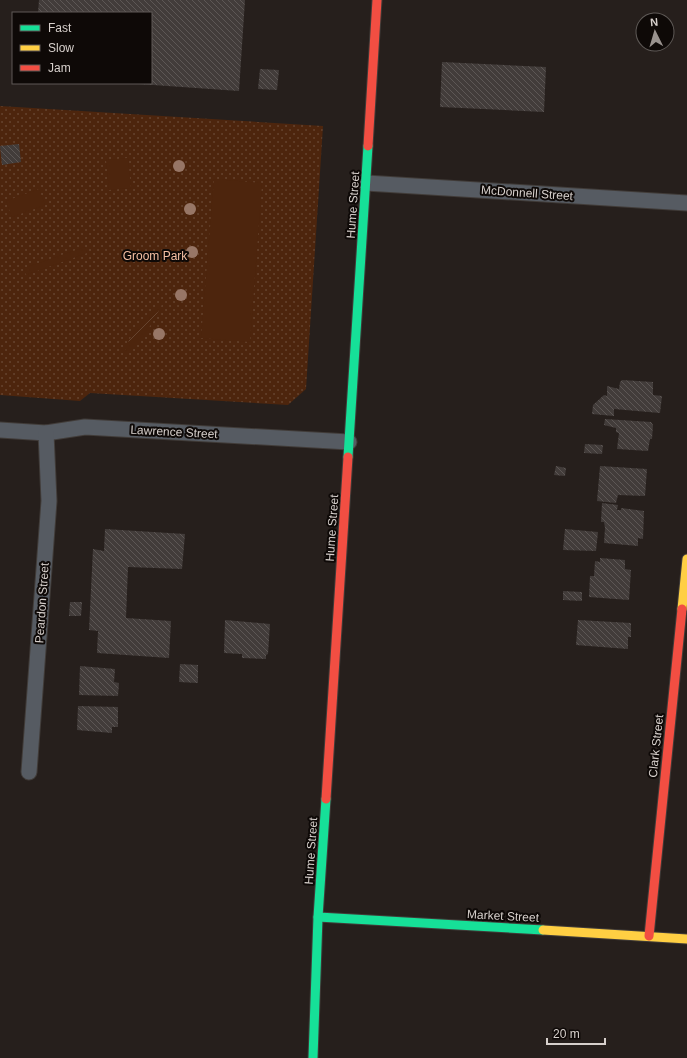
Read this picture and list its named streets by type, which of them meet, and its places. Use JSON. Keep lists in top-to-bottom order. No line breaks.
{"streets":{"street":["McDonnell Street","Hume Street","Lawrence Street","Peardon Street","Clark Street","Market Street"]},"crossings":[["McDonnell Street","Hume Street"],["Hume Street","Lawrence Street"],["Hume Street","Market Street"],["Lawrence Street","Peardon Street"],["Clark Street","Market Street"]],"parks":["Groom Park"],"legend":["Fast","Slow","Jam"],"scale_bar":"20 m","north":"top"}
